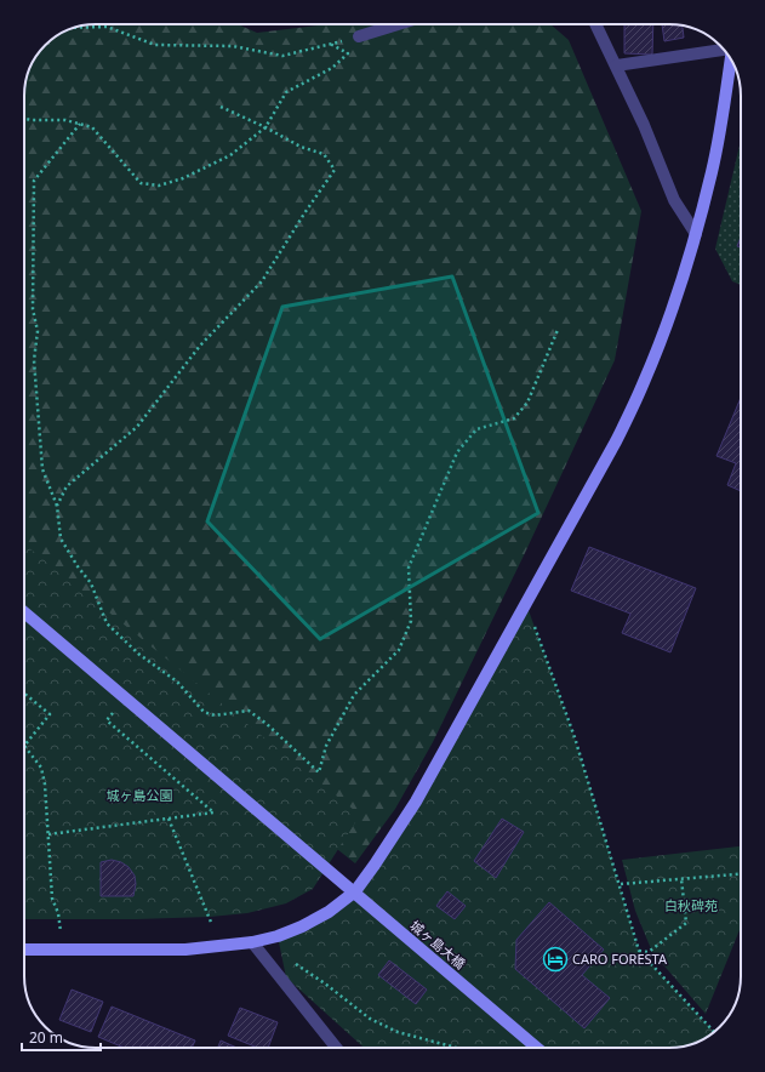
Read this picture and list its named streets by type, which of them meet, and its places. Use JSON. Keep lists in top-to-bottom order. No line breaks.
{"streets":{"street":["城ヶ島大橋"]},"parks":["城ヶ島公園","白秋碑苑"],"places":{"hotel":["CARO FORESTA"]},"scale_bar":"20 m"}
